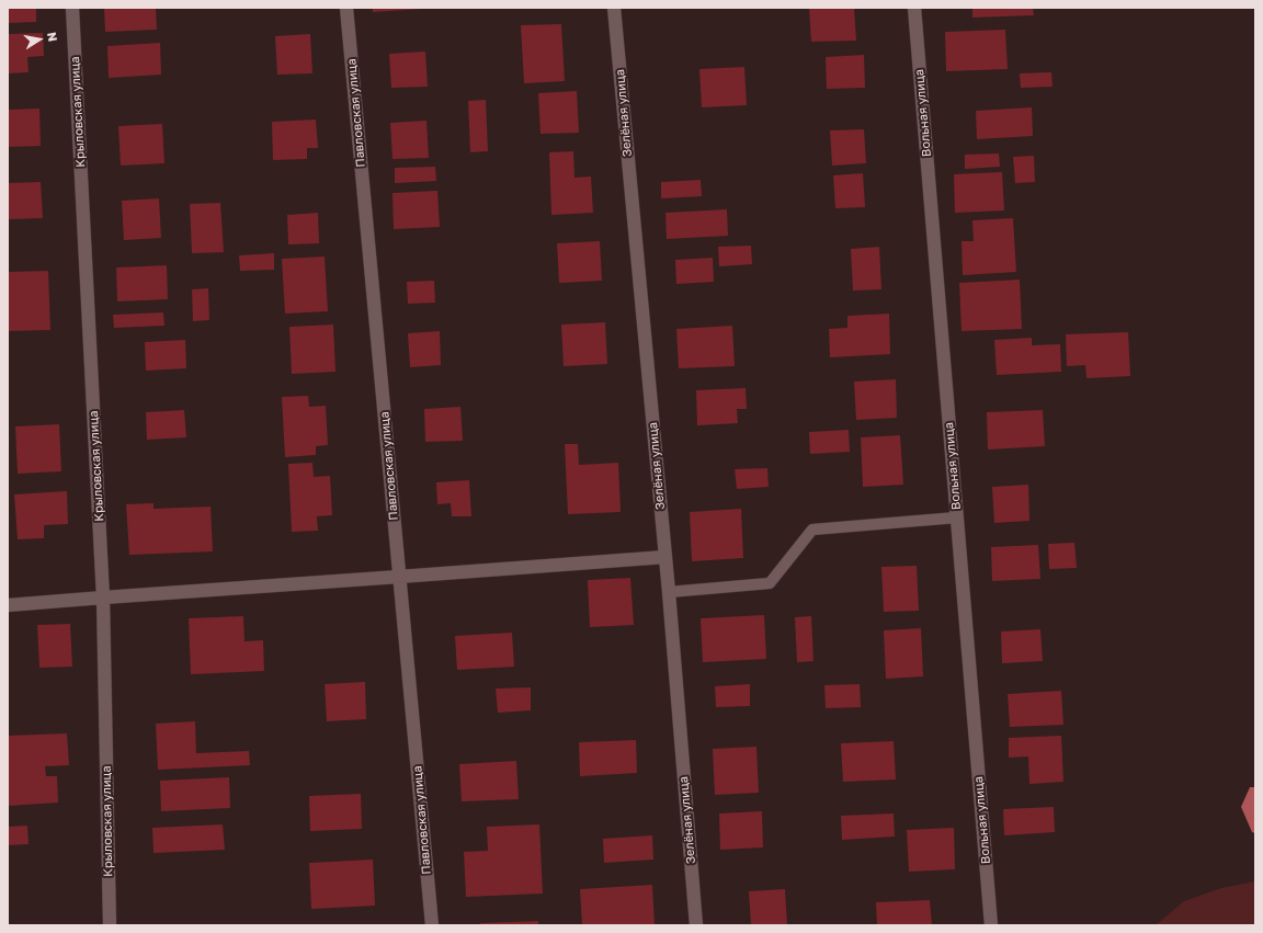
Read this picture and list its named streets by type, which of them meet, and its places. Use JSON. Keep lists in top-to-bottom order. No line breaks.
{"streets":{"street":["Крыловская улица","Павловская улица","Зелёная улица","Вольная улица"]},"north":"right"}
